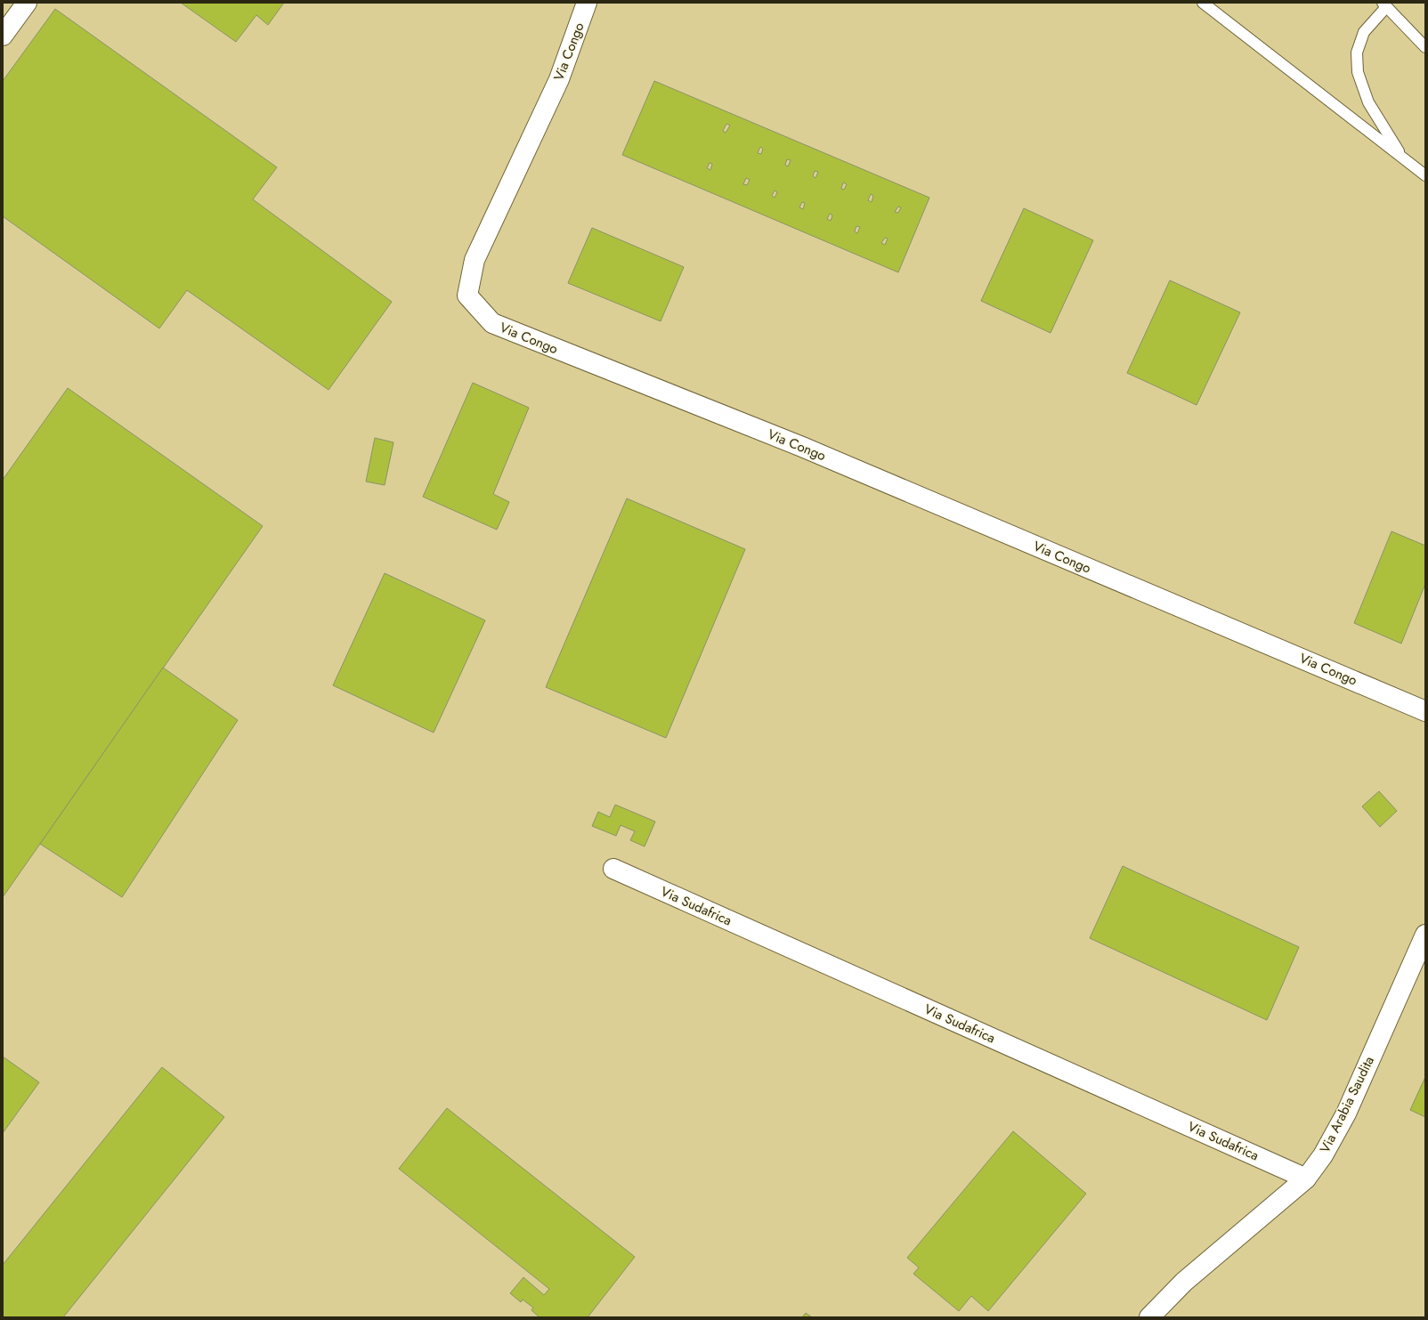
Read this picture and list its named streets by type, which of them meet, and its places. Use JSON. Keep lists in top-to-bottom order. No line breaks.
{"streets":{"street":["Via Congo","Via Sudafrica","Via Arabia Saudita"]},"crossings":[["Via Sudafrica","Via Arabia Saudita"]]}
